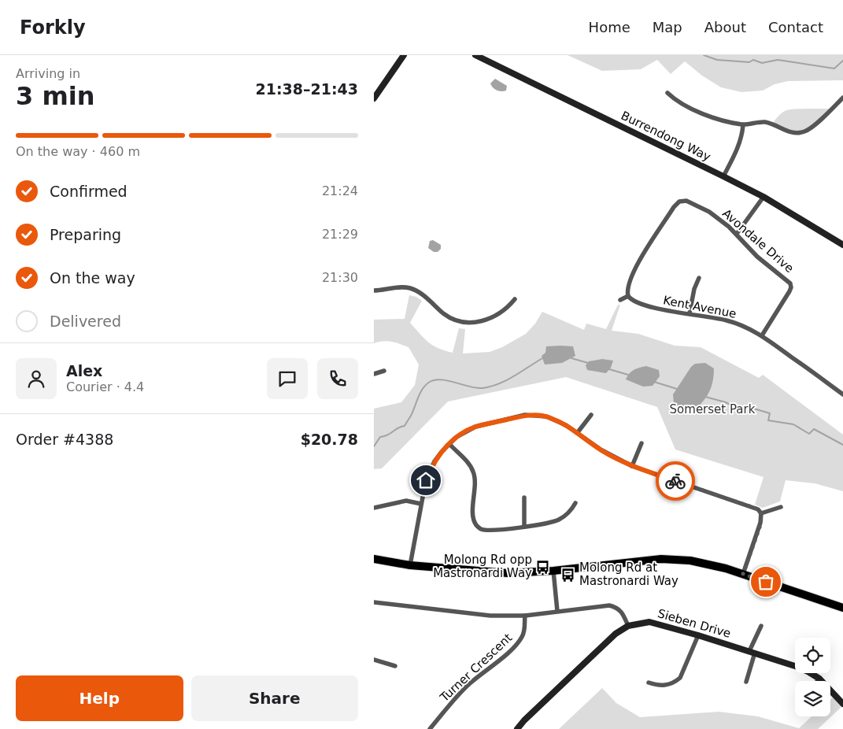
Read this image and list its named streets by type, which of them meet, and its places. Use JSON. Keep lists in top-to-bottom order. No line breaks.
{"streets":{"main road":["Burrendong Way","Sieben Drive"],"street":["Avondale Drive","Kent Avenue","Turner Crescent"]},"crossings":[["Avondale Drive","Kent Avenue"],["Sieben Drive","Turner Crescent"]],"parks":["Somerset Park"],"places":{"bus stop":["Molong Rd opp Mastronardi Way","Molong Rd at Mastronardi Way"]},"page":{"header":"Forkly","nav":["Home","Map","About","Contact"],"heading":["3 min","Arriving in","21:38–21:43"],"panel":["Alex","Courier · 4.4","Order #4388","$20.78"],"bar":"On the way · 460 m","list":[["Confirmed","21:24"],["Preparing","21:29"],["On the way","21:30"],"Delivered"],"buttons":["Help","Share"]}}
